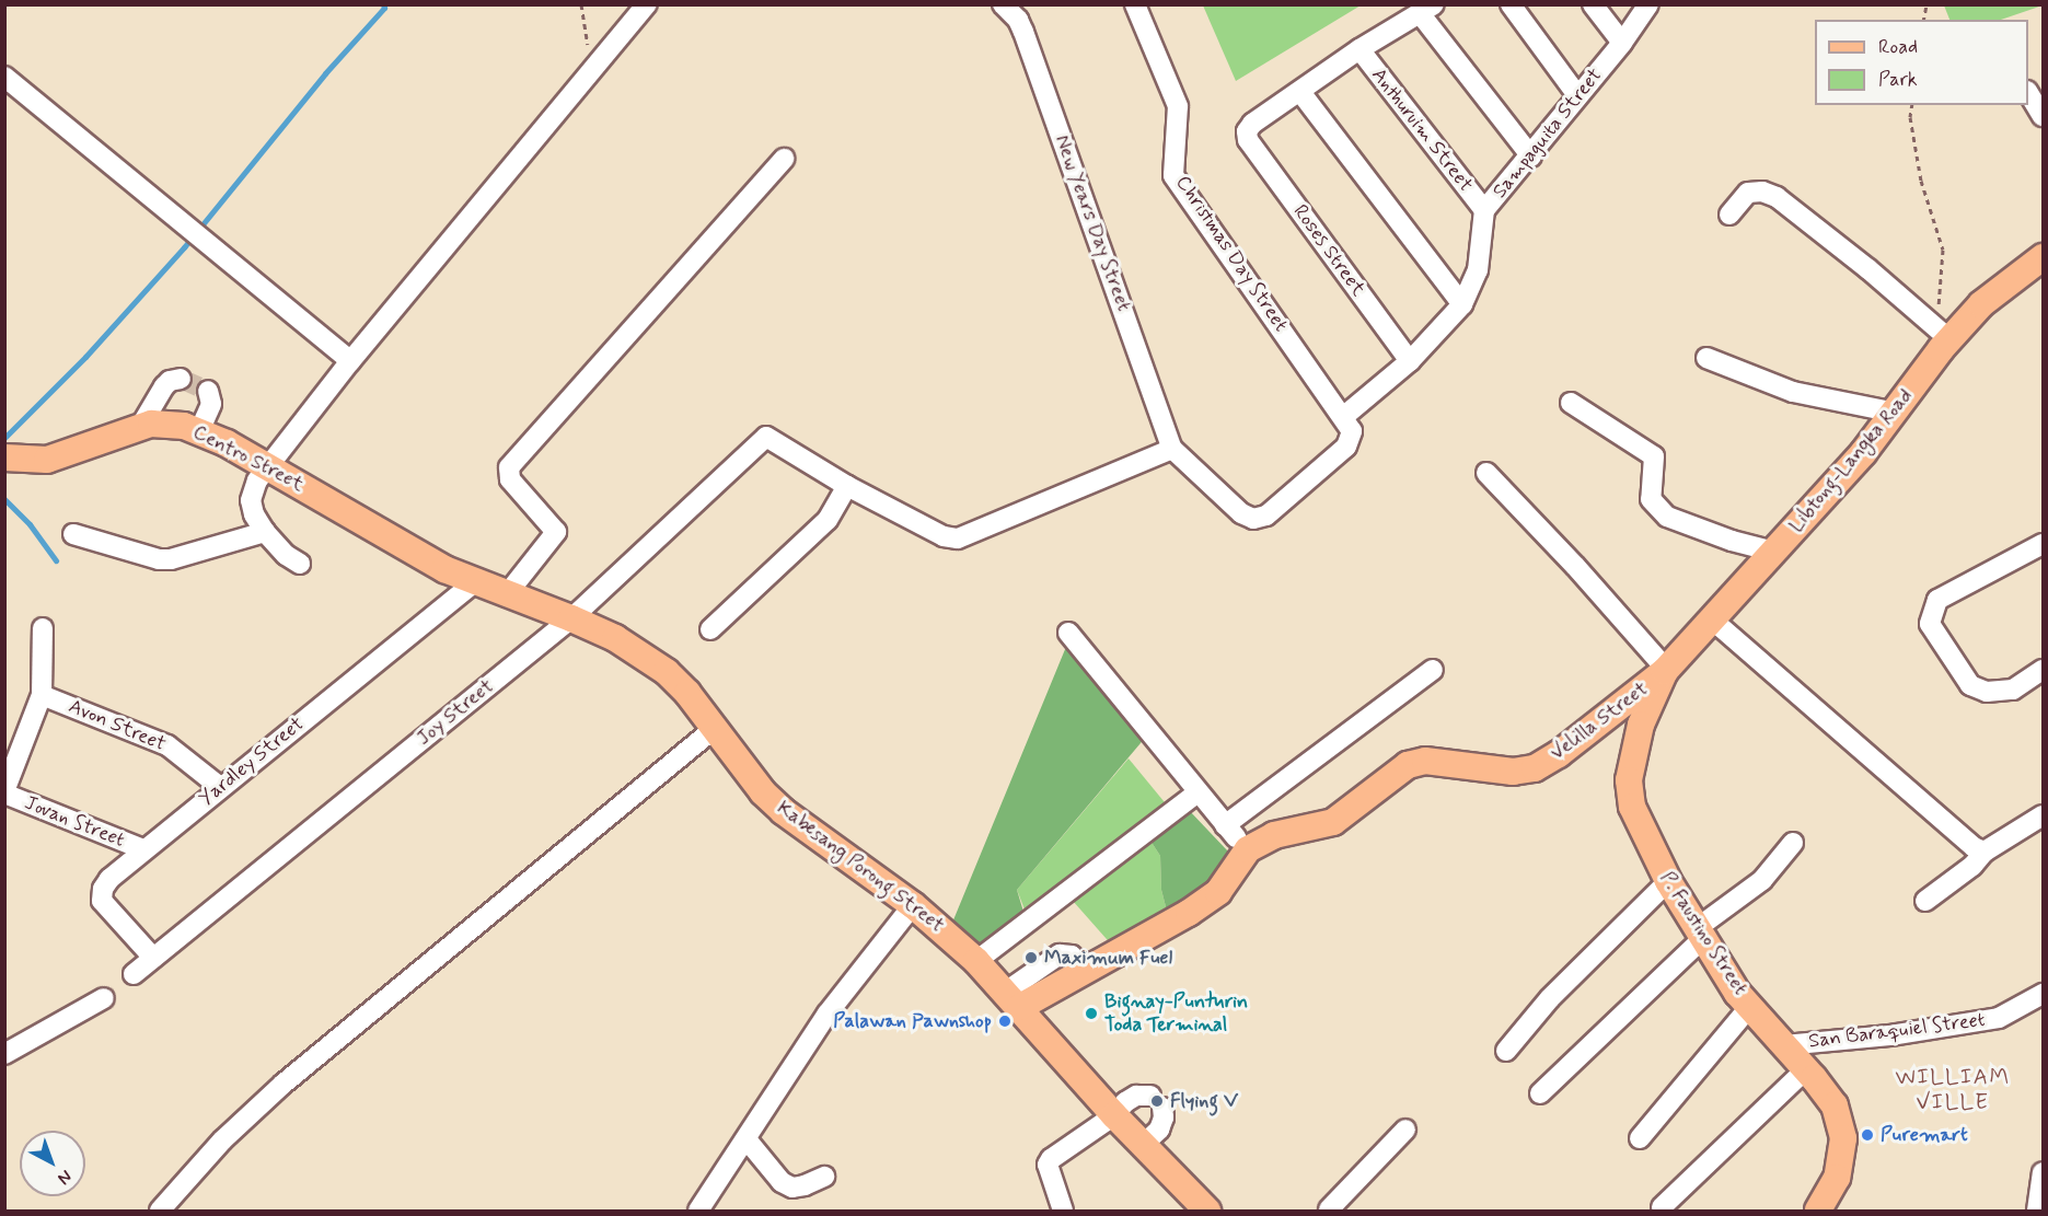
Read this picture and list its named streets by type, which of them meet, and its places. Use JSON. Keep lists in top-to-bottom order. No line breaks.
{"streets":{"main road":["Centro Street","Libtong-Langka Road","Velilla Street","Kabesang Porong Street","P. Faustino Street"],"street":["Anthuruim Street","Sampaguita Street","New Years Day Street","Roses Street","Christmas Day Street","Joy Street","Avon Street","Yardley Street","Jovan Street","San Baraquiel Street"]},"crossings":[["Anthuruim Street","Sampaguita Street"],["Sampaguita Street","Roses Street"],["Sampaguita Street","Christmas Day Street"],["Centro Street","Yardley Street"],["Centro Street","Kabesang Porong Street"],["Libtong-Langka Road","Velilla Street"],["Libtong-Langka Road","P. Faustino Street"],["Joy Street","Yardley Street"],["Joy Street","Kabesang Porong Street"],["Velilla Street","Kabesang Porong Street"],["Velilla Street","P. Faustino Street"],["Avon Street","Yardley Street"],["Yardley Street","Jovan Street"],["Yardley Street","Kabesang Porong Street"],["P. Faustino Street","San Baraquiel Street"]],"districts":["WILLIAM VILLE"],"places":["Maximum Fuel","Bignay-Punturin Toda Terminal","Palawan Pawnshop","Flying V","Puremart"],"legend":["Road","Park"],"north":"bottom right"}
